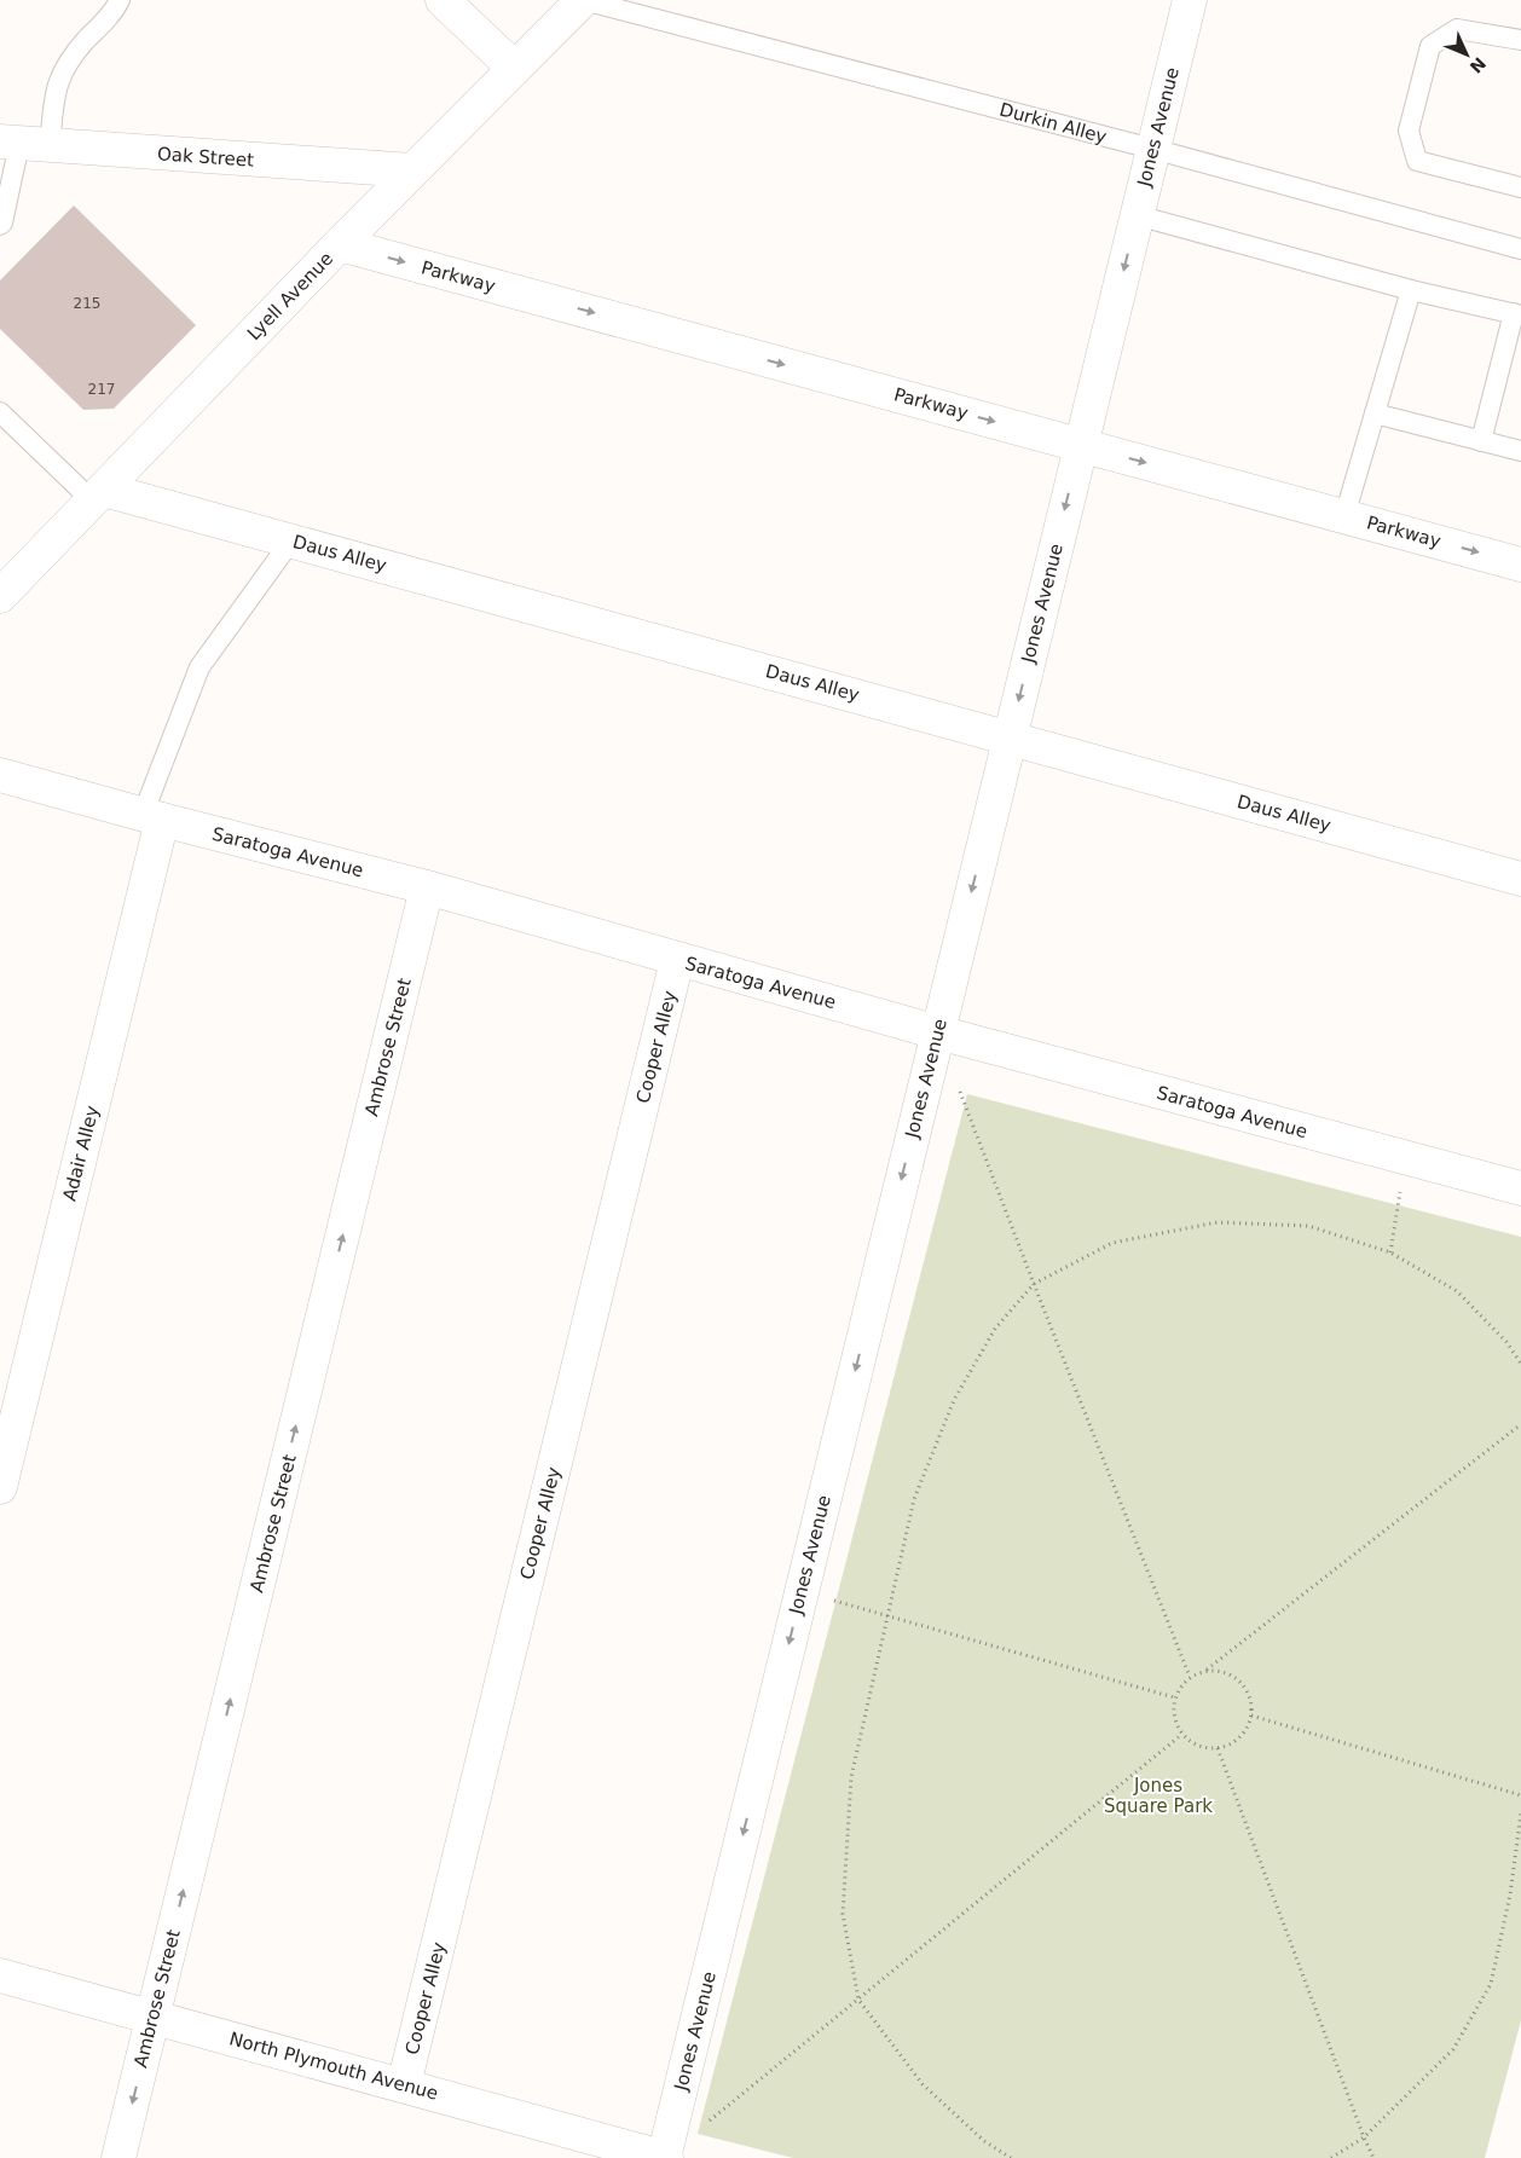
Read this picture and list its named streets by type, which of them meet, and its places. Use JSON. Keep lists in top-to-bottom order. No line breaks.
{"streets":{"street":["Jones Avenue","Oak Street","Parkway","Lyell Avenue","Daus Alley","Saratoga Avenue","Ambrose Street","Cooper Alley","Adair Alley","North Plymouth Avenue"],"lane":["Durkin Alley"]},"crossings":[["Durkin Alley","Jones Avenue"],["Durkin Alley","Lyell Avenue"],["Jones Avenue","Parkway"],["Jones Avenue","Daus Alley"],["Jones Avenue","Saratoga Avenue"],["Jones Avenue","North Plymouth Avenue"],["Oak Street","Lyell Avenue"],["Parkway","Lyell Avenue"],["Lyell Avenue","Daus Alley"],["Saratoga Avenue","Ambrose Street"],["Saratoga Avenue","Cooper Alley"],["Saratoga Avenue","Adair Alley"],["Ambrose Street","North Plymouth Avenue"],["Cooper Alley","North Plymouth Avenue"]],"one_way":["Jones Avenue","Parkway"],"parks":["Jones Square Park"],"house_numbers":["215","217"],"north":"bottom right"}
